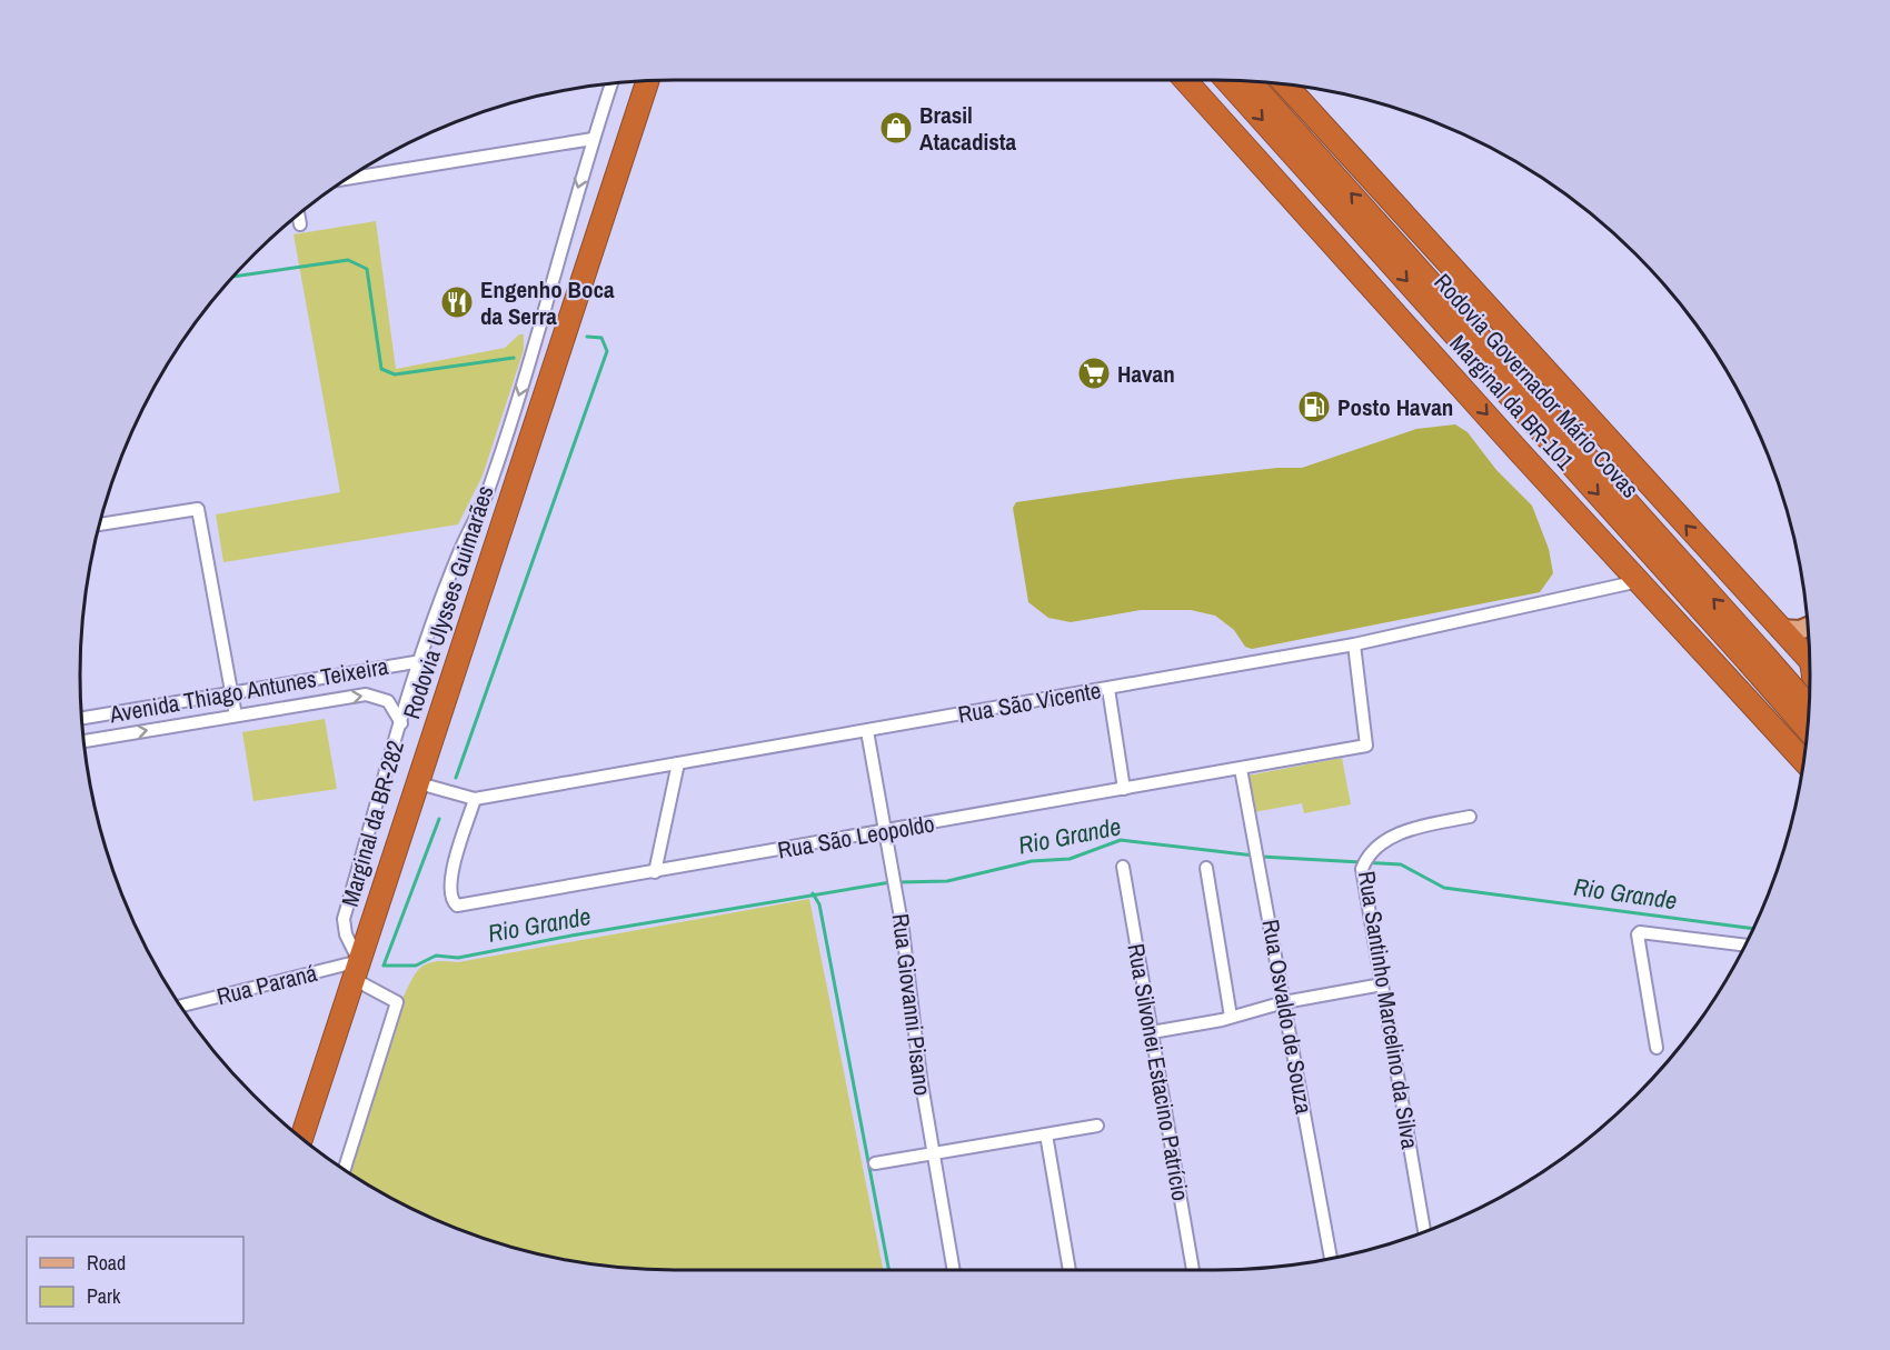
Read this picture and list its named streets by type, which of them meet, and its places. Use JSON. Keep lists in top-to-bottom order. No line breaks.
{"streets":{"highway":["Rodovia Governador Mário Covas","Marginal da BR-101","Rodovia Ulysses Guimarães"],"street":["Avenida Thiago Antunes Teixeira","Rua São Vicente","Marginal da BR-282","Rua São Leopoldo","Rua Paraná","Rua Giovanni Pisano","Rua Santinho Marcelino da Silva","Rua Osvaldo de Souza","Rua Silvonei Estacino Patrício"]},"crossings":[["Marginal da BR-101","Rua São Vicente"],["Rodovia Ulysses Guimarães","Rua São Vicente"],["Rodovia Ulysses Guimarães","Marginal da BR-282"],["Rodovia Ulysses Guimarães","Rua Paraná"],["Avenida Thiago Antunes Teixeira","Marginal da BR-282"],["Rua São Vicente","Rua São Leopoldo"],["Rua São Vicente","Rua Giovanni Pisano"],["Marginal da BR-282","Rua Paraná"],["Rua São Leopoldo","Rua Giovanni Pisano"],["Rua São Leopoldo","Rua Osvaldo de Souza"]],"one_way":["Marginal da BR-282"],"water":["Rio Grande"],"places":{"shop":["Brasil Atacadista"],"restaurant":["Engenho Boca da Serra"],"supermarket":["Havan"],"fuel station":["Posto Havan"]},"legend":["Road","Park"]}
